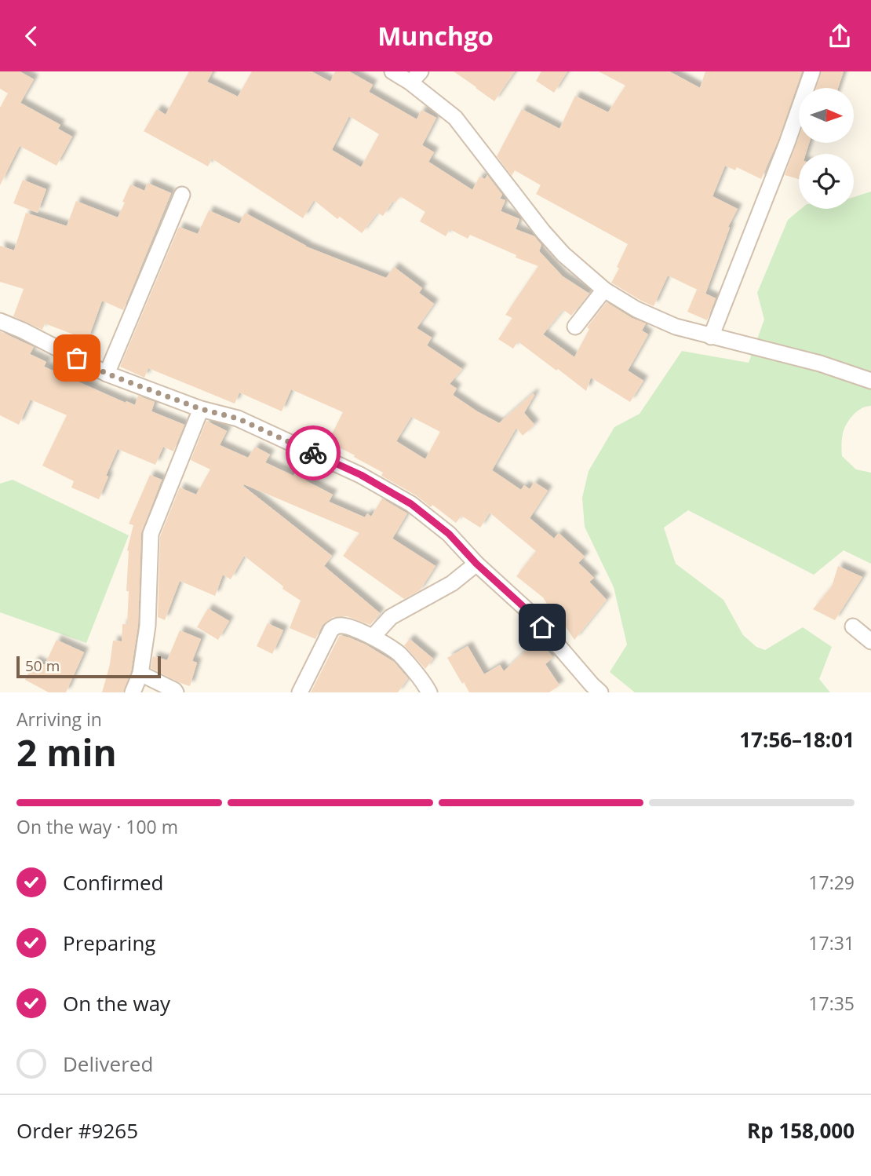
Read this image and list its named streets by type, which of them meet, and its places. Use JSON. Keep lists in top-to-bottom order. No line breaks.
{"scale_bar":"50 m","north":"right","page":{"header":"Munchgo","scale":"50 m","heading":["2 min","Arriving in","17:56–18:01"],"panel":["Order #9265","Rp 158,000"],"bar":"On the way · 100 m","list":[["Confirmed","17:29"],["Preparing","17:31"],["On the way","17:35"],"Delivered"]}}
